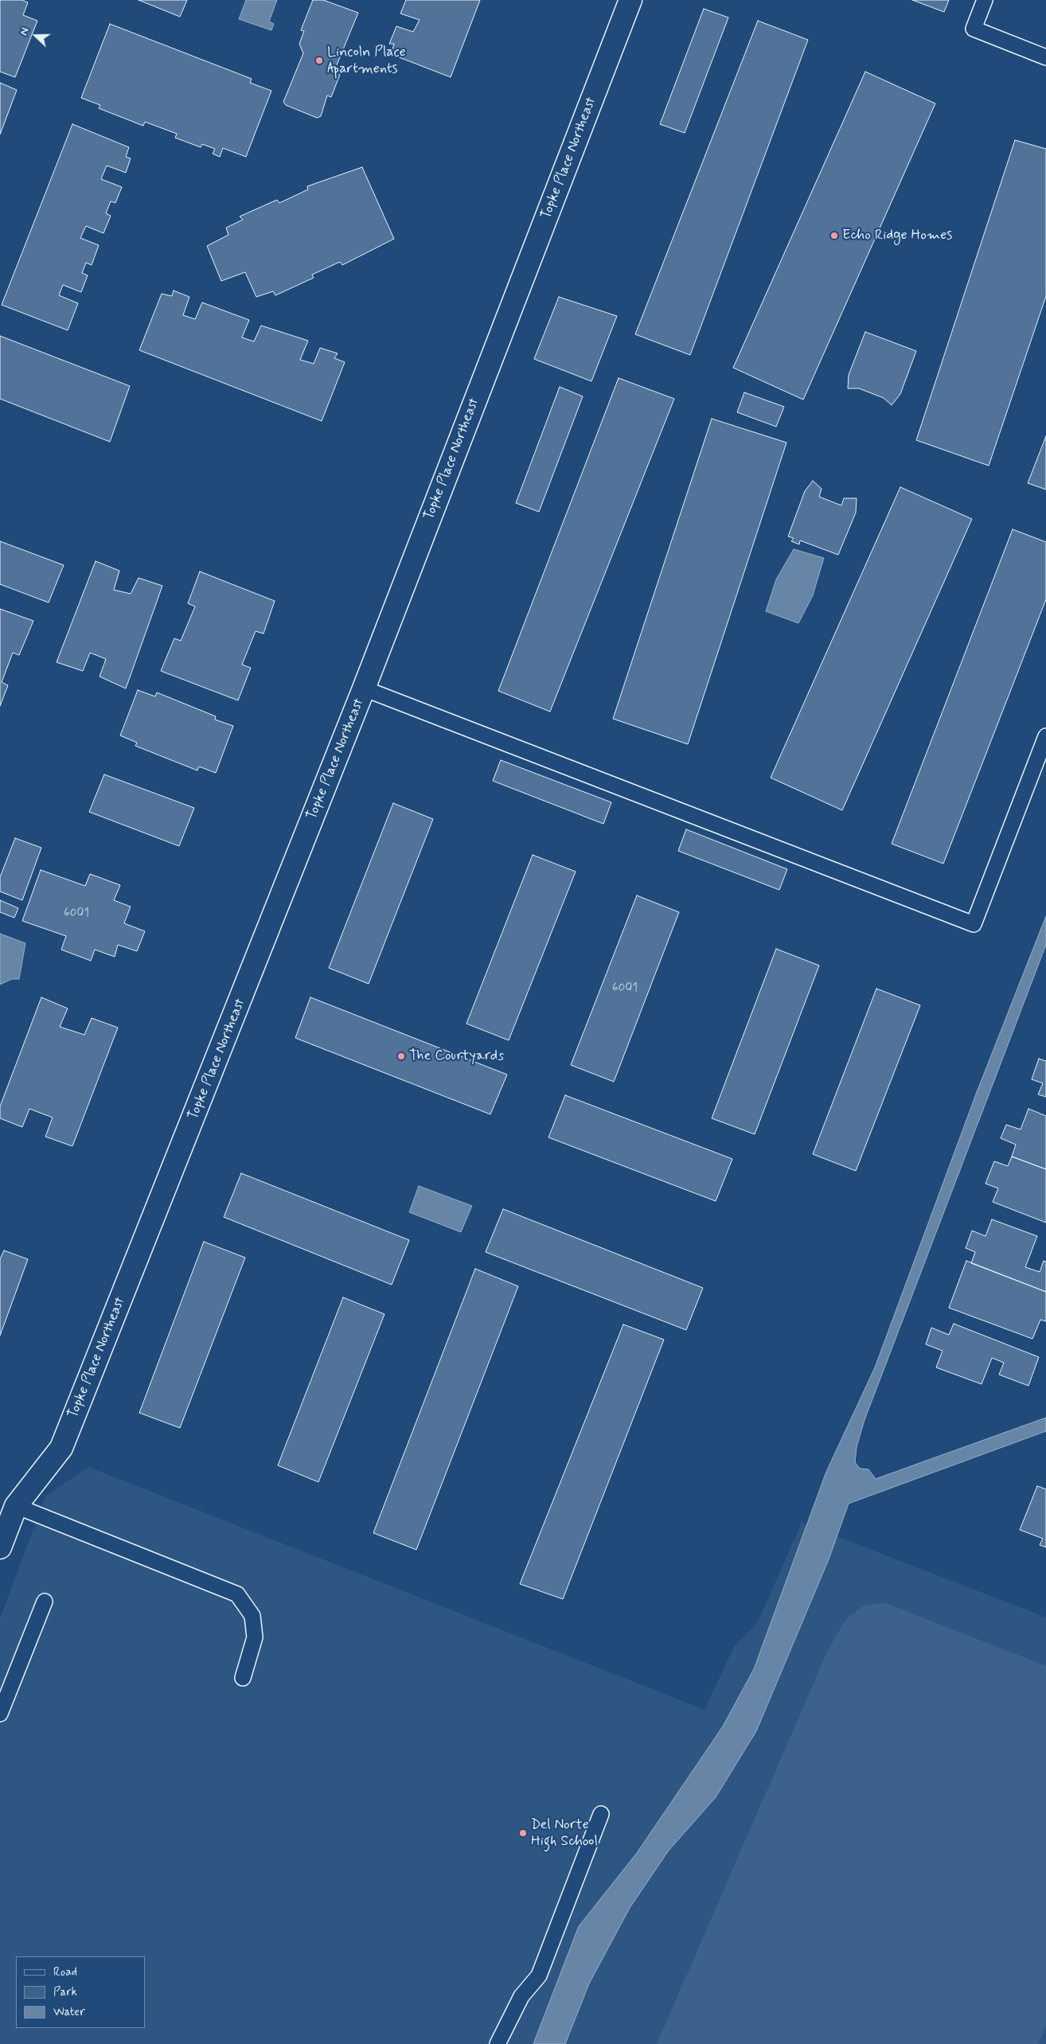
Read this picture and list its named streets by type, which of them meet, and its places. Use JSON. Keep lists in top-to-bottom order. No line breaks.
{"streets":{"street":["Topke Place Northeast"]},"places":["Lincoln Place Apartments","Echo Ridge Homes","The Courtyards","Del Norte High School"],"house_numbers":["6001","6001"],"legend":["Road","Park","Water"],"north":"left"}
